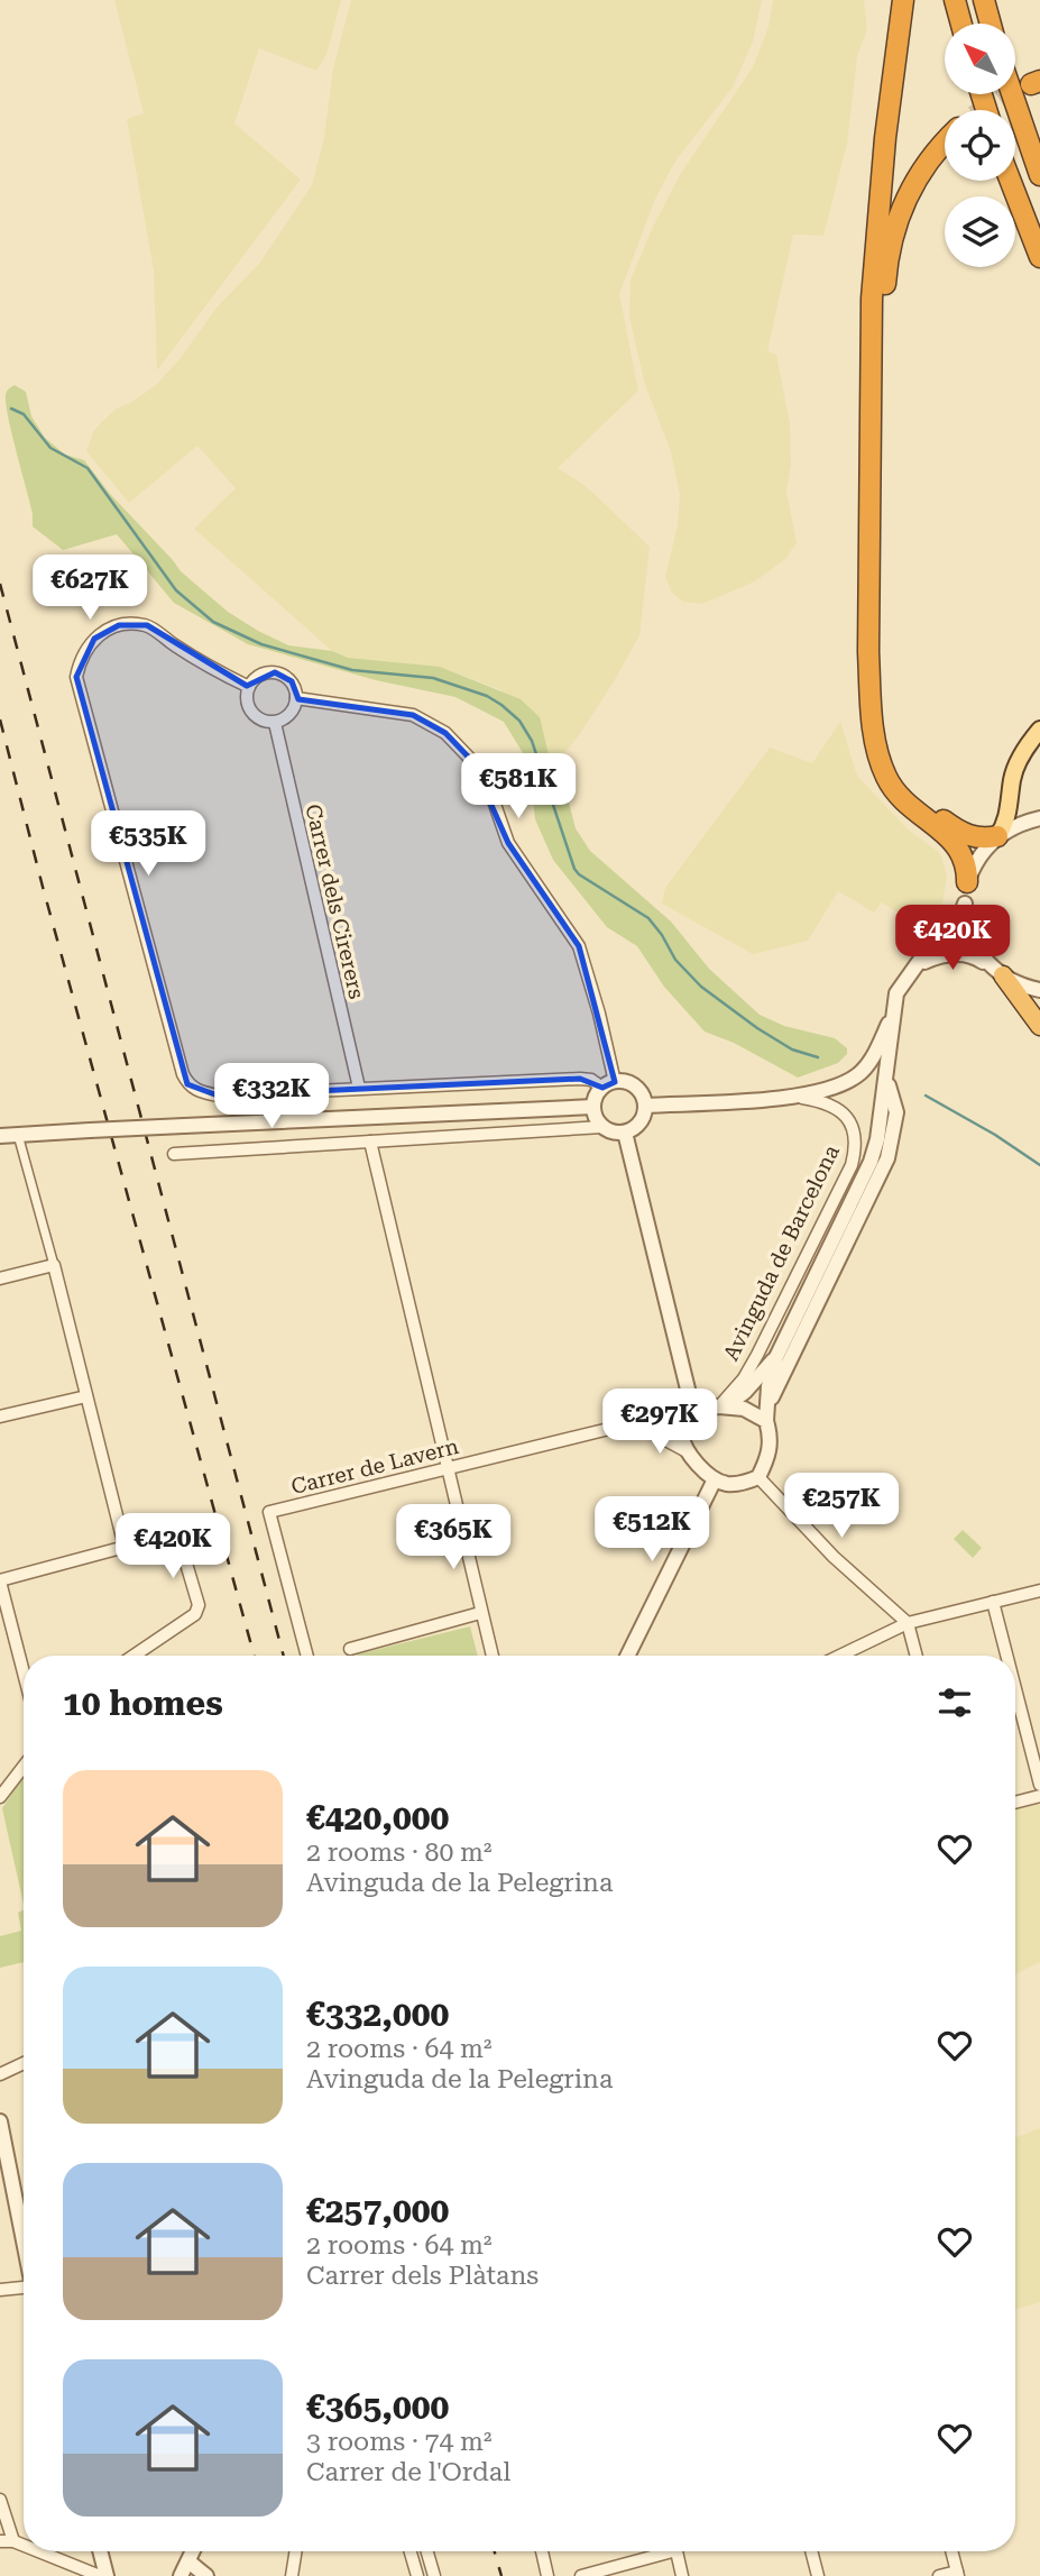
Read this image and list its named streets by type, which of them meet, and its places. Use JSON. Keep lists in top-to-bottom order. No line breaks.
{"streets":{"street":["Carrer dels Cirerers","Avinguda de Barcelona","Carrer de Lavern"]},"crossings":[["Avinguda de Barcelona","Carrer de Lavern"]],"north":"top left","page":{"price":["€627K","€581K","€535K","€420K","€332K","€297K","€257K","€512K","€365K","€420K"],"heading":"10 homes","list":[{"name":"€420,000","note":"2 rooms · 80 m² · Avinguda de la Pelegrina"},{"name":"€332,000","note":"2 rooms · 64 m² · Avinguda de la Pelegrina"},{"name":"€257,000","note":"2 rooms · 64 m² · Carrer dels Plàtans"},{"name":"€365,000","note":"3 rooms · 74 m² · Carrer de l'Ordal"}]}}
